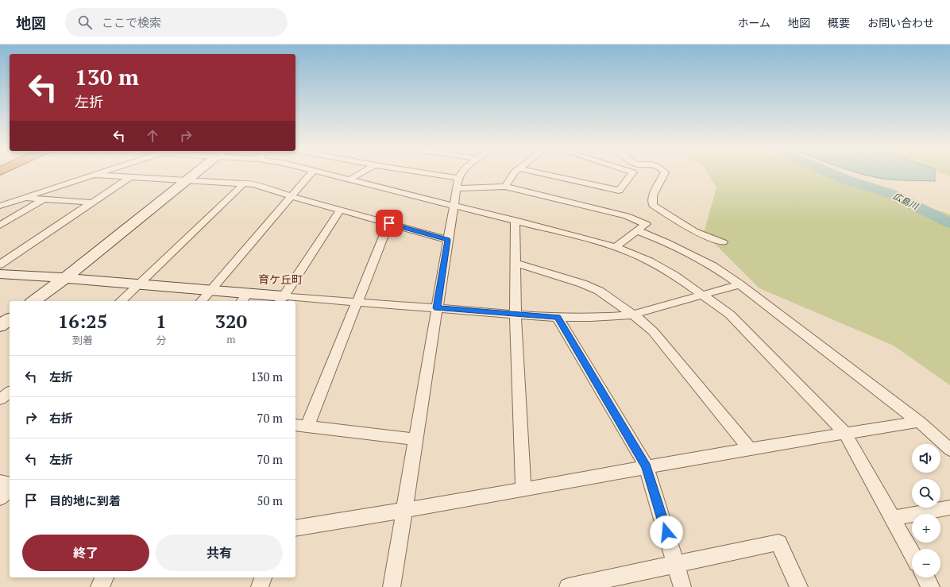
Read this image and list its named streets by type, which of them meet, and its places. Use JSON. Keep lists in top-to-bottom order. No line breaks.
{"districts":["育ケ丘町"],"water":["広島川"],"page":{"header":"地図","search":"ここで検索","nav":["ホーム","地図","概要","お問い合わせ"],"turn":["130 m","左折"],"eta":["16:25","到着","1","分","320","m"],"list":[{"name":"左折","value":"130 m"},{"name":"右折","value":"70 m"},{"name":"左折","value":"70 m"},{"name":"目的地に到着","value":"50 m"}],"map_buttons":["+","−"],"buttons":["終了","共有"]}}
